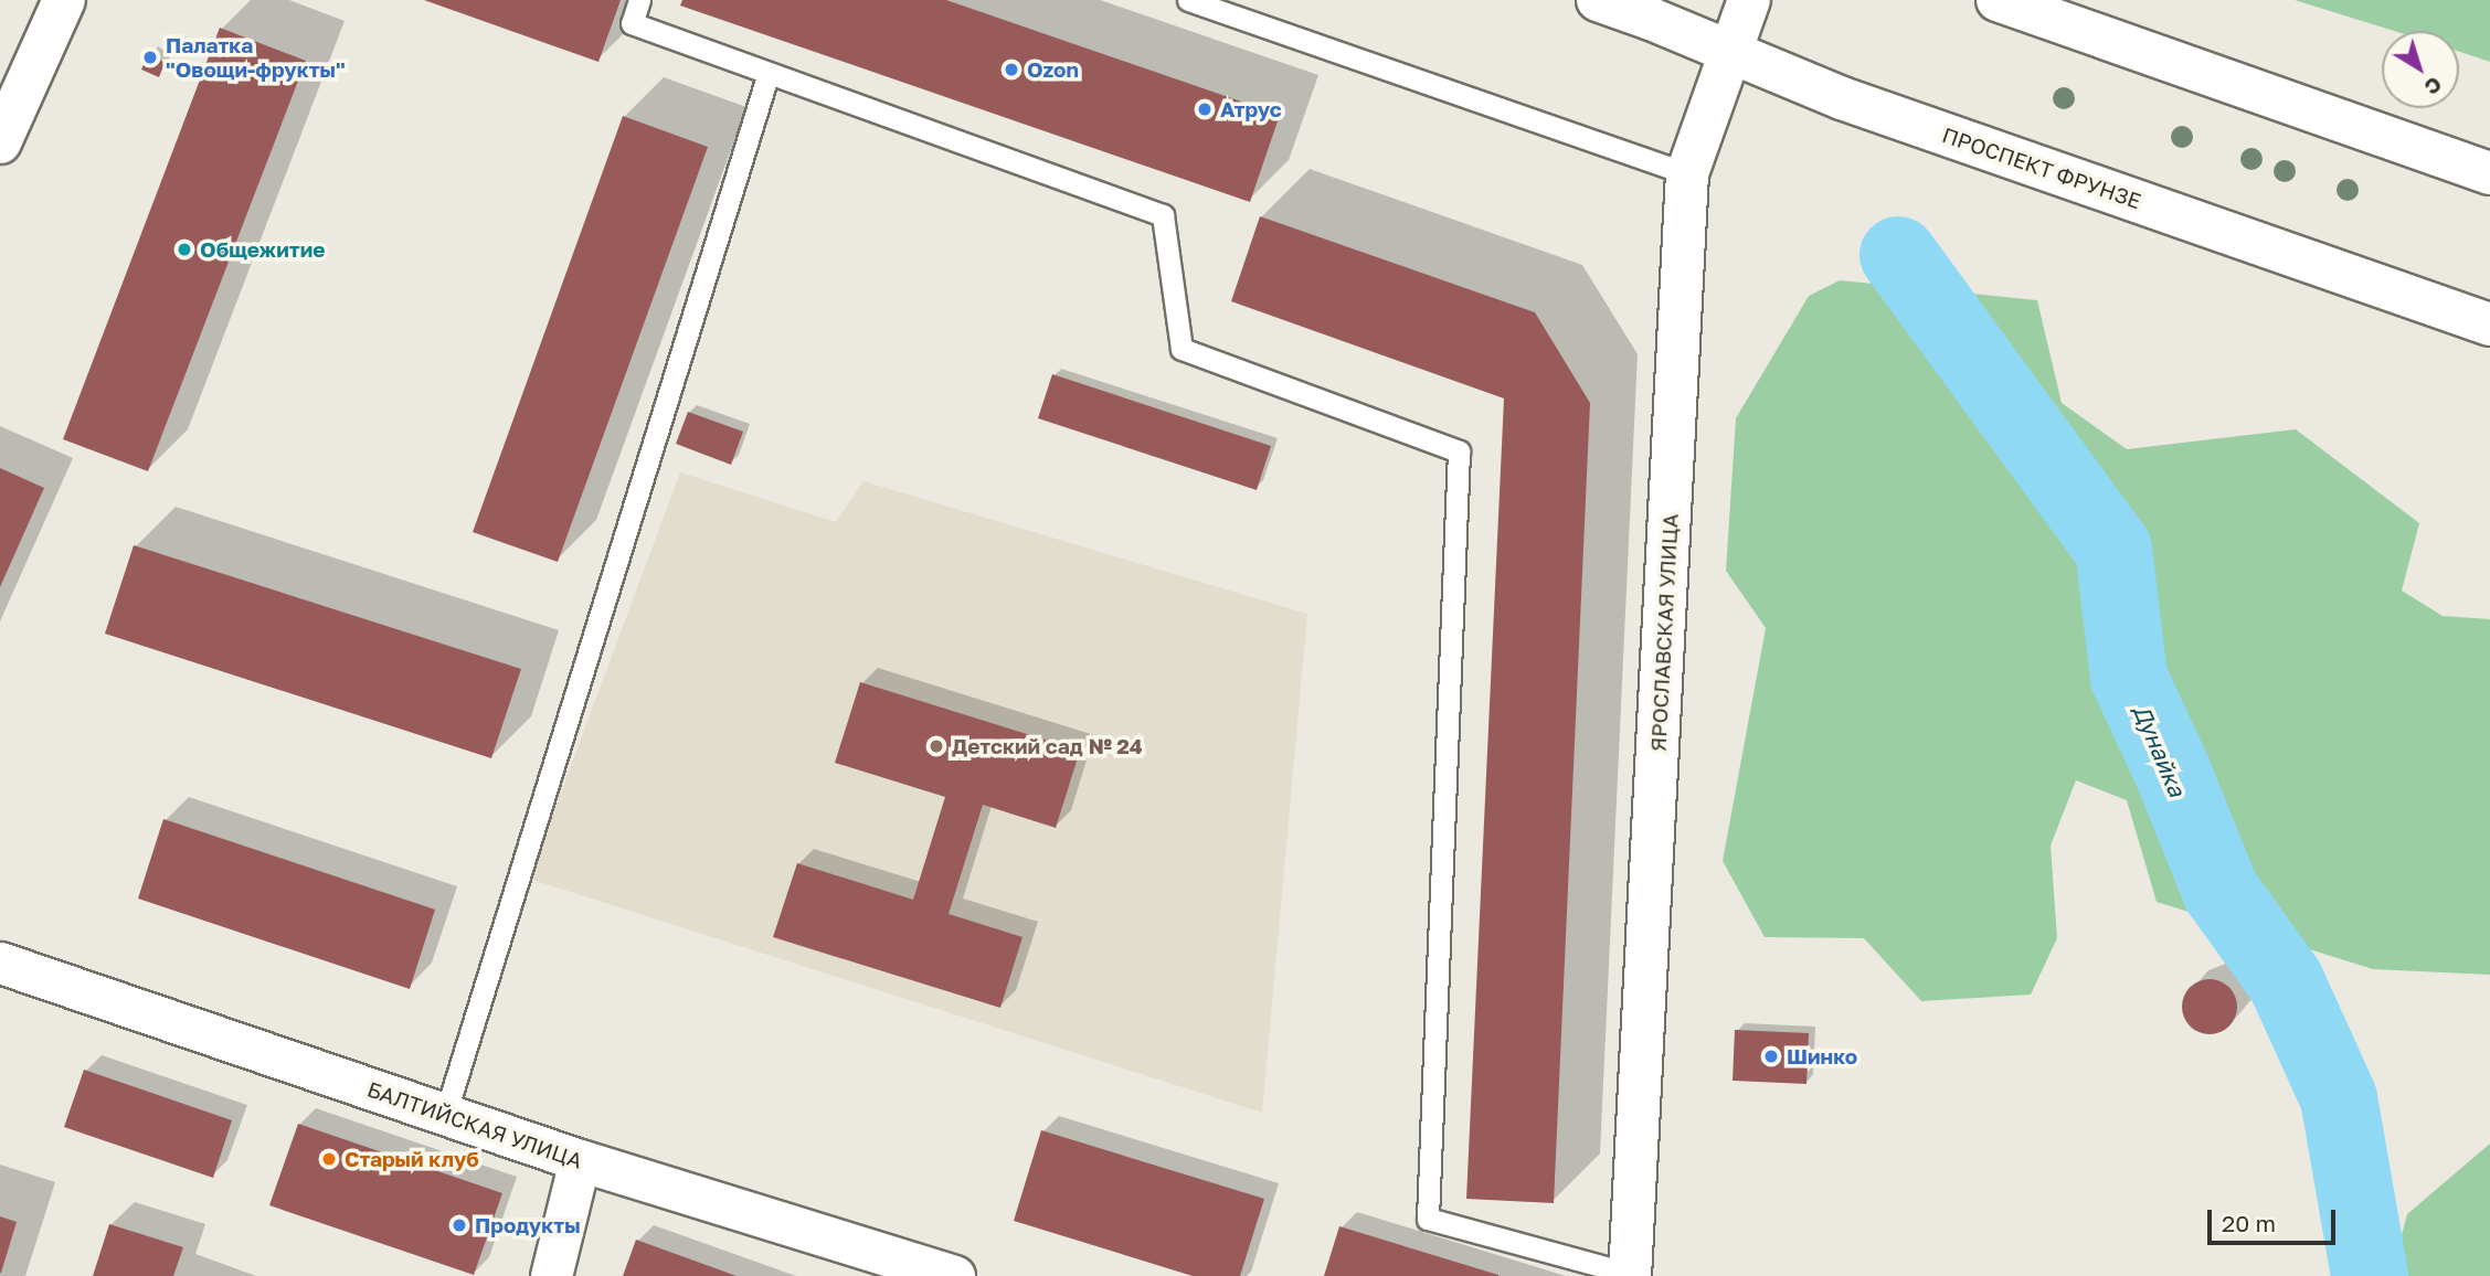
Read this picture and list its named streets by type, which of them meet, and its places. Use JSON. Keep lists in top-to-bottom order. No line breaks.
{"streets":{"main road":["ПРОСПЕКТ ФРУНЗЕ","ЯРОСЛАВСКАЯ УЛИЦА"],"street":["БАЛТИЙСКАЯ УЛИЦА"]},"crossings":[["ПРОСПЕКТ ФРУНЗЕ","ЯРОСЛАВСКАЯ УЛИЦА"]],"water":["Дунайка"],"places":["Палатка \"Овощи-фрукты\"","Ozon","Атрус","Общежитие","Детский сад № 24","Шинко","Старый клуб","Продукты"],"scale_bar":"20 m","north":"bottom right"}
